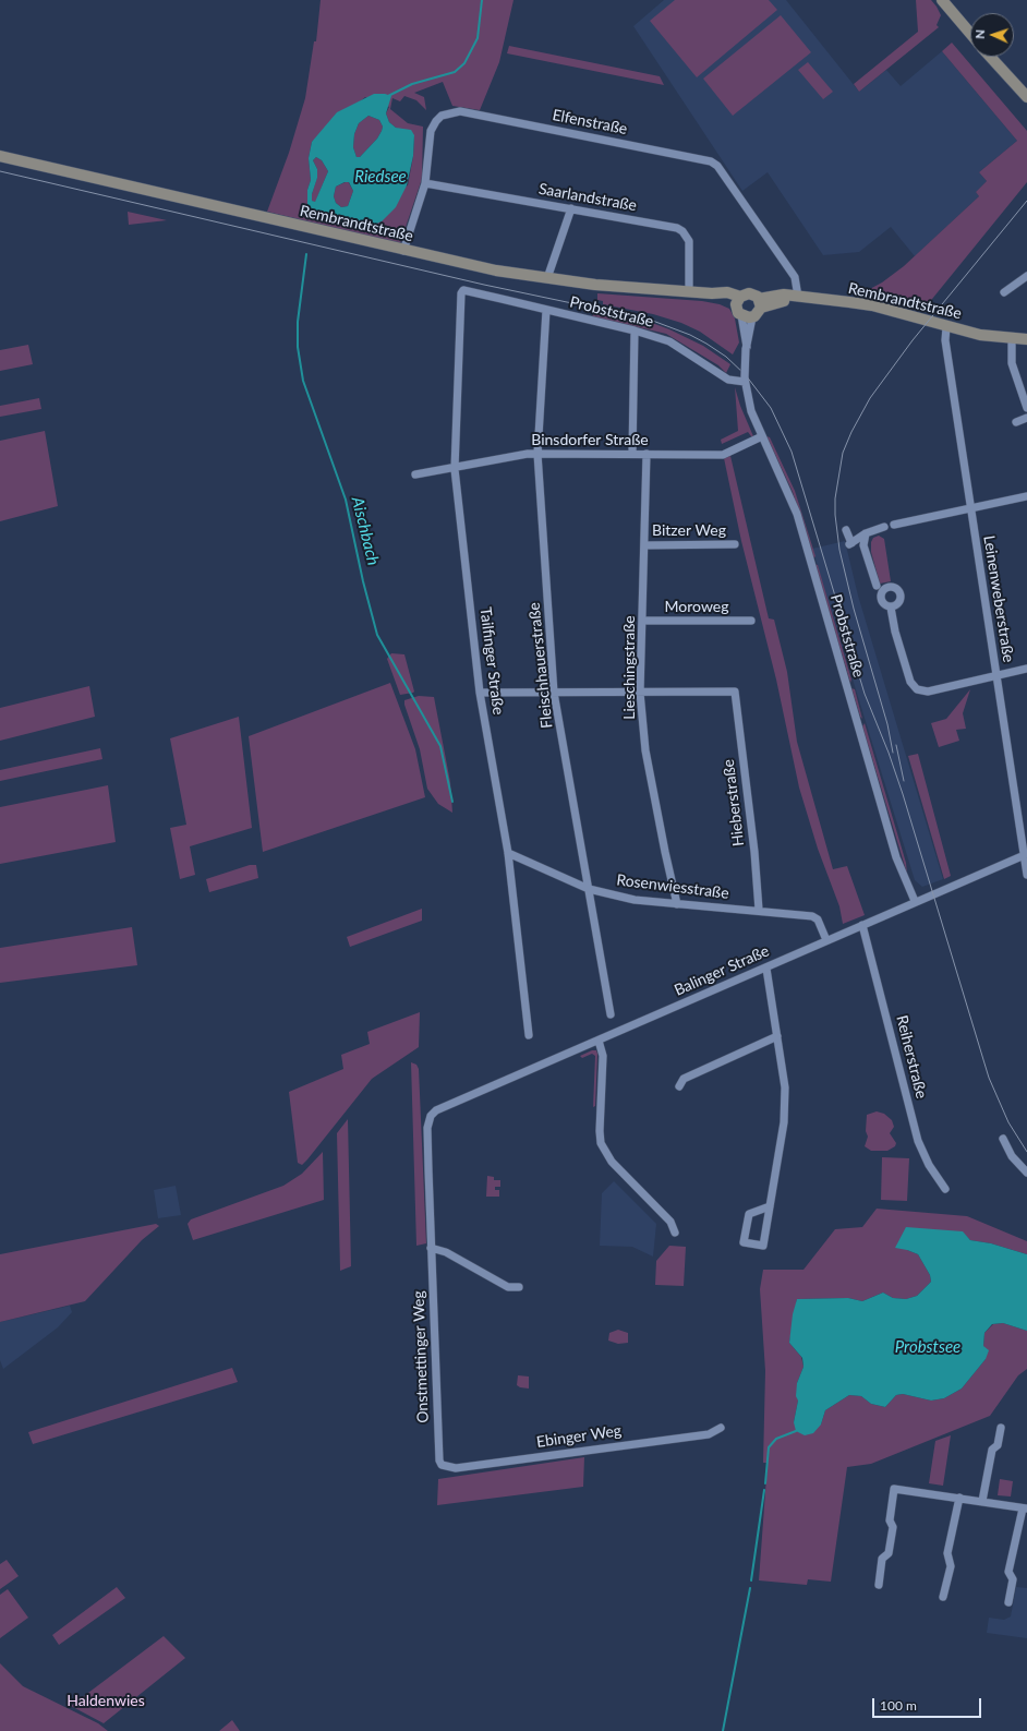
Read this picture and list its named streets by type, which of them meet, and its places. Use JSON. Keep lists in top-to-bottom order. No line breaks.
{"streets":{"street":["Elfenstraße","Saarlandstraße","Rembrandtstraße","Probststraße","Binsdorfer Straße","Bitzer Weg","Leinenweberstraße","Moroweg","Tailfinger Straße","Fleischhauerstraße","Lieschingstraße","Hieberstraße","Rosenwiesstraße","Balinger Straße","Reiherstraße","Onstmettinger Weg","Ebinger Weg"]},"crossings":[["Elfenstraße","Saarlandstraße"],["Elfenstraße","Rembrandtstraße"],["Saarlandstraße","Rembrandtstraße"],["Rembrandtstraße","Probststraße"],["Rembrandtstraße","Leinenweberstraße"],["Probststraße","Binsdorfer Straße"],["Probststraße","Tailfinger Straße"],["Probststraße","Fleischhauerstraße"],["Probststraße","Balinger Straße"],["Binsdorfer Straße","Tailfinger Straße"],["Binsdorfer Straße","Fleischhauerstraße"],["Binsdorfer Straße","Lieschingstraße"],["Bitzer Weg","Lieschingstraße"],["Leinenweberstraße","Balinger Straße"],["Moroweg","Lieschingstraße"],["Tailfinger Straße","Rosenwiesstraße"],["Fleischhauerstraße","Rosenwiesstraße"],["Lieschingstraße","Hieberstraße"],["Lieschingstraße","Rosenwiesstraße"],["Hieberstraße","Rosenwiesstraße"],["Rosenwiesstraße","Balinger Straße"],["Balinger Straße","Reiherstraße"],["Balinger Straße","Onstmettinger Weg"],["Onstmettinger Weg","Ebinger Weg"]],"water":["Riedsee","Aischbach","Probstsee"],"parks":["Haldenwies"],"scale_bar":"100 m","north":"left"}
